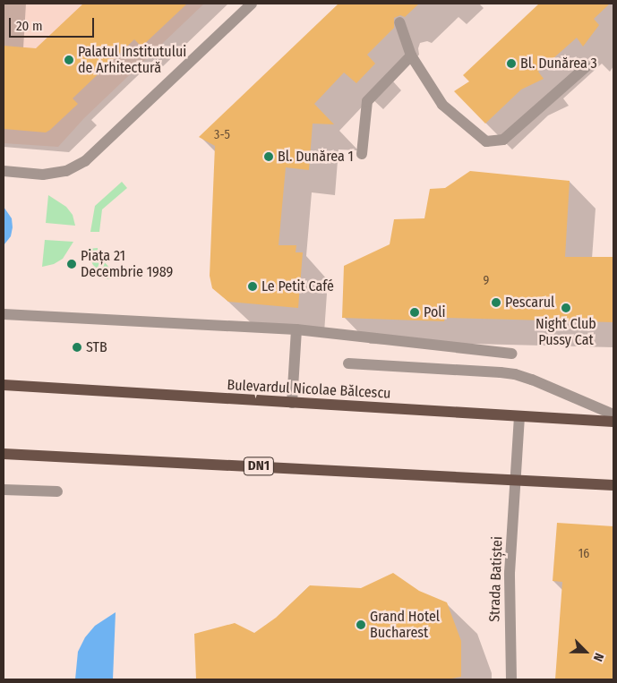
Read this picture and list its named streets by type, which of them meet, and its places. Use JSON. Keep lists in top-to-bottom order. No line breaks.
{"streets":{"main road":["Bulevardul Nicolae Bălcescu","DN1"],"street":["Strada Batiștei"]},"crossings":[["Bulevardul Nicolae Bălcescu","Strada Batiștei"],["DN1","Strada Batiștei"]],"places":["Palatul Institutului de Arhitectură","Bl. Dunărea 3","Bl. Dunărea 1","Piața 21 Decembrie 1989","Le Petit Café","Pescarul","Night Club Pussy Cat","Poli","STB","Grand Hotel Bucharest"],"house_numbers":["3-5","9","16"],"scale_bar":"20 m","north":"bottom right"}
